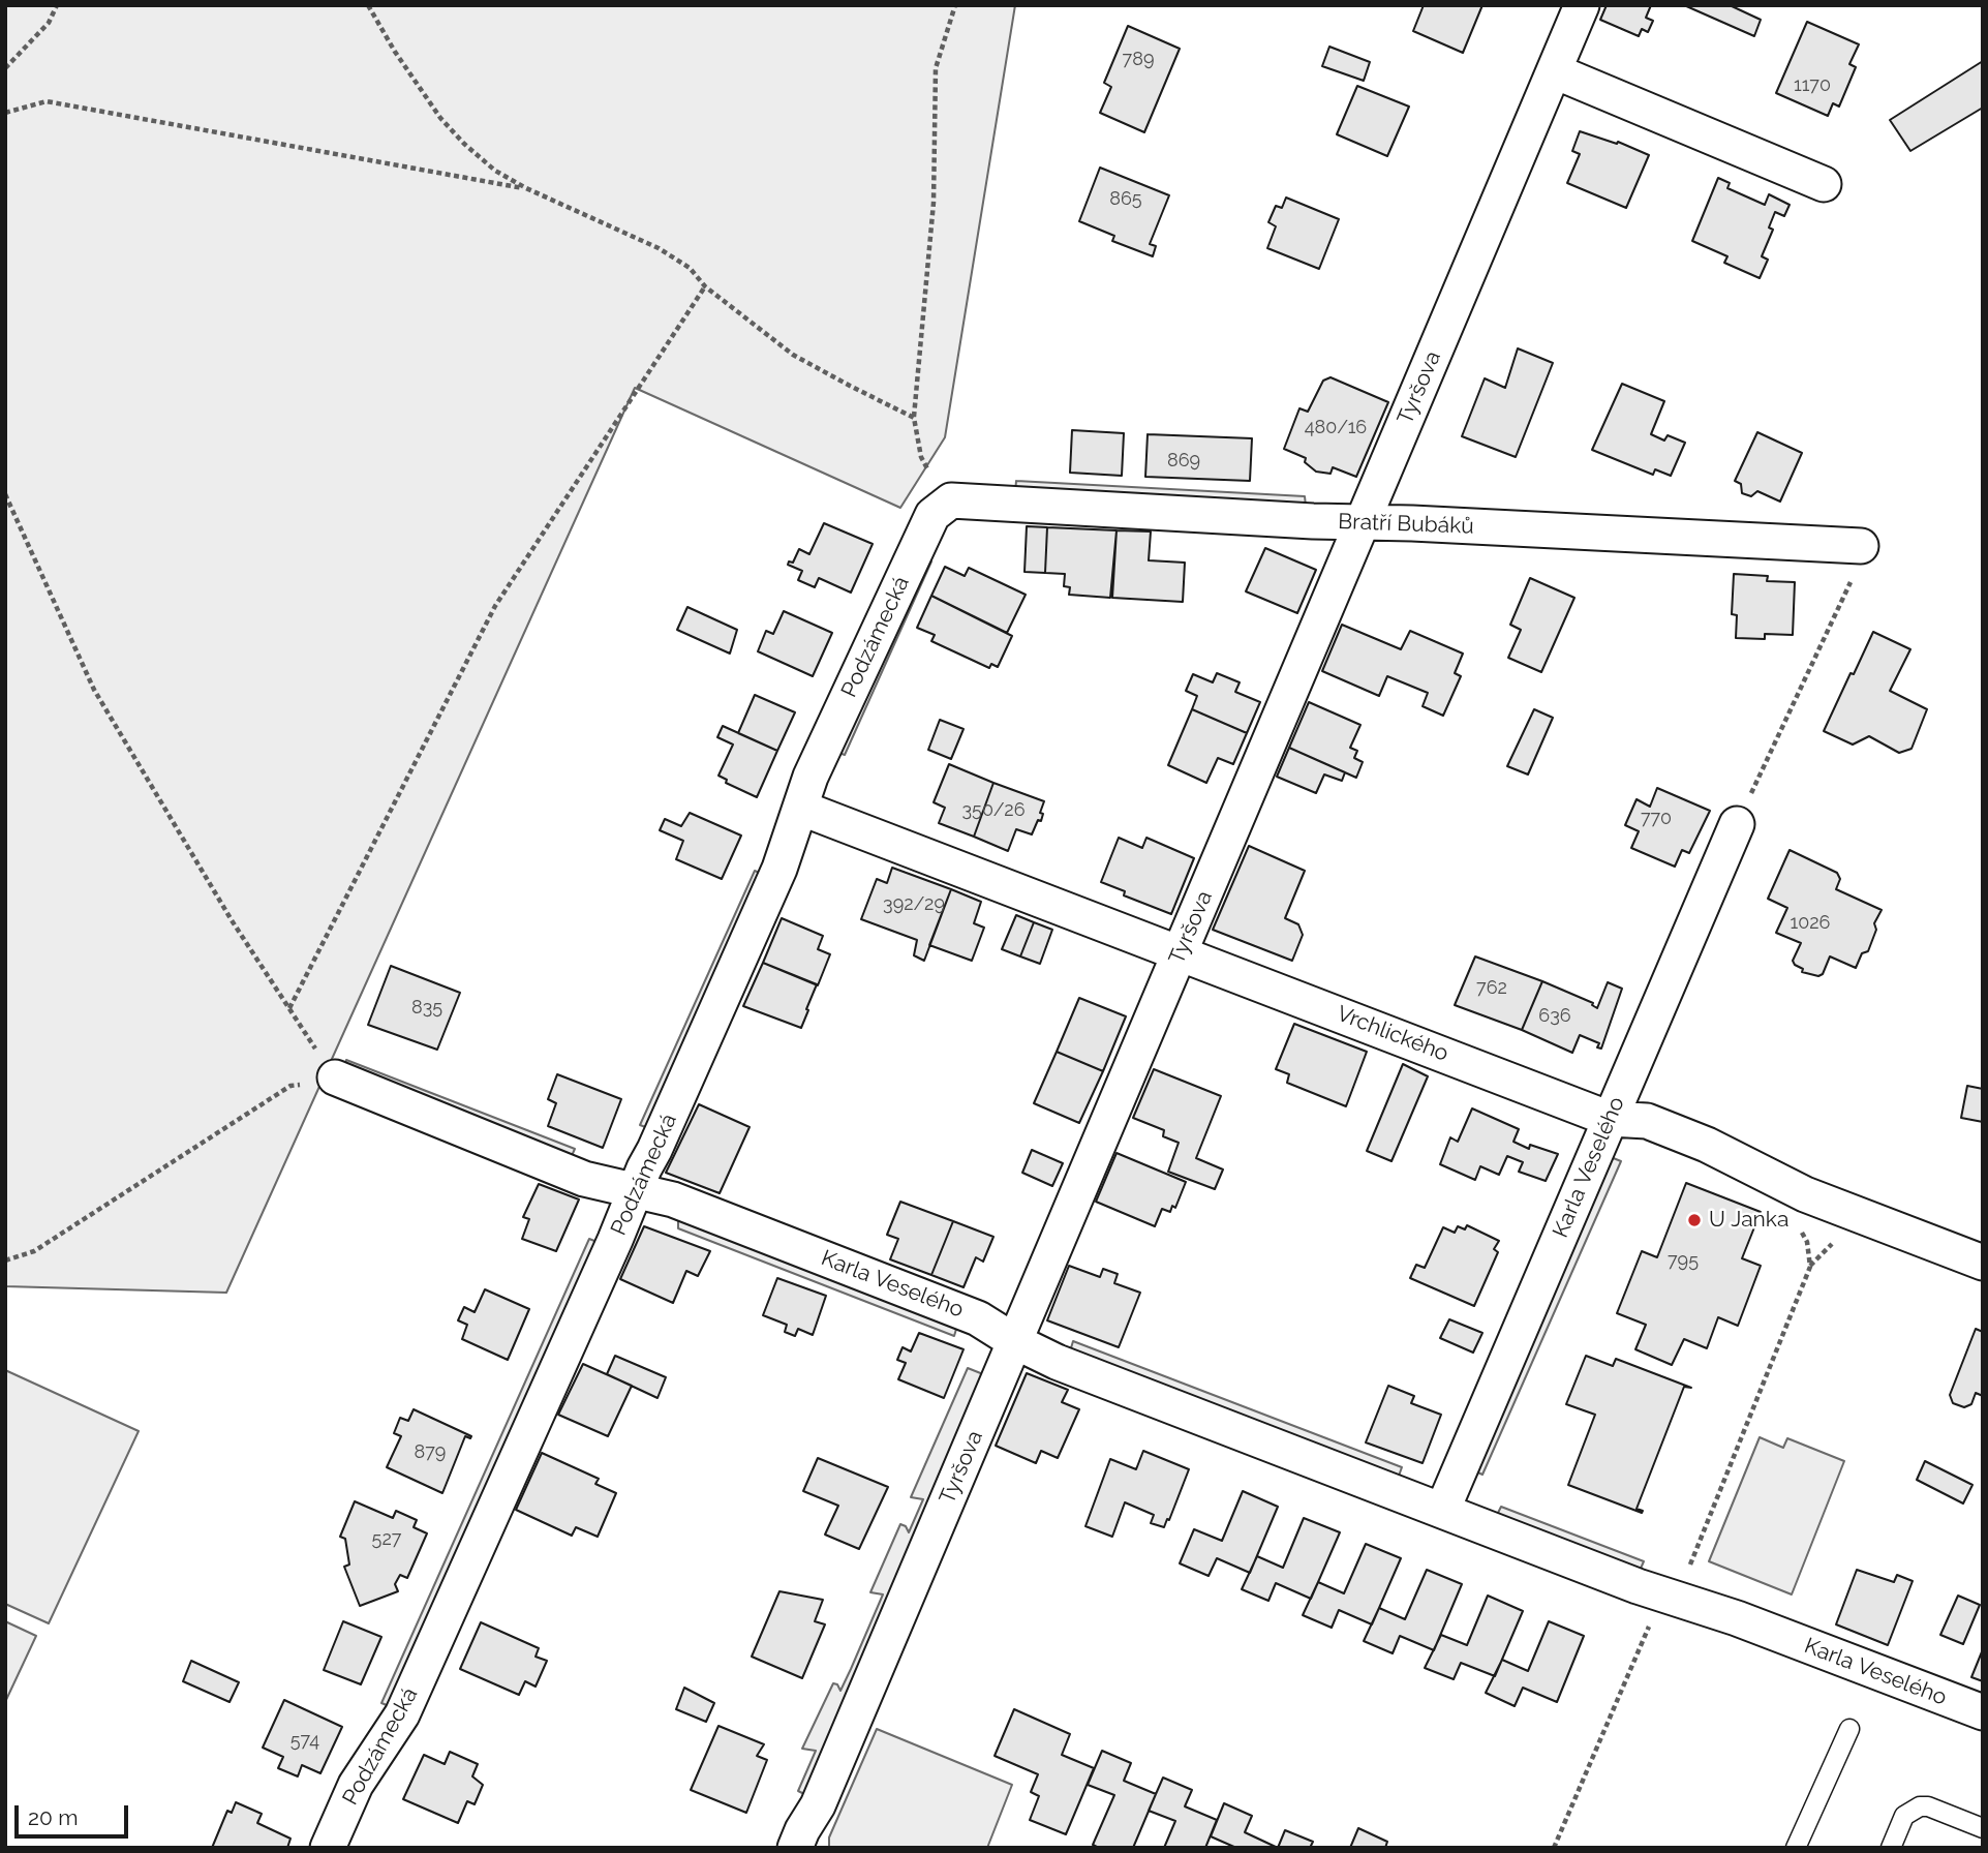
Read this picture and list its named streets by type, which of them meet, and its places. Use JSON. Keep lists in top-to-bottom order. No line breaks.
{"streets":{"street":["Tyršova","Bratří Bubáků","Podzámecká","Vrchlického","Karla Veselého"]},"crossings":[["Tyršova","Bratří Bubáků"],["Tyršova","Vrchlického"],["Tyršova","Karla Veselého"],["Bratří Bubáků","Podzámecká"],["Podzámecká","Vrchlického"],["Podzámecká","Karla Veselého"],["Vrchlického","Karla Veselého"]],"places":["U Janka"],"house_numbers":["789","1170","865","480/16","869","350/26","770","392/29","1026","762","835","636","795","879","527","574"],"scale_bar":"20 m"}
